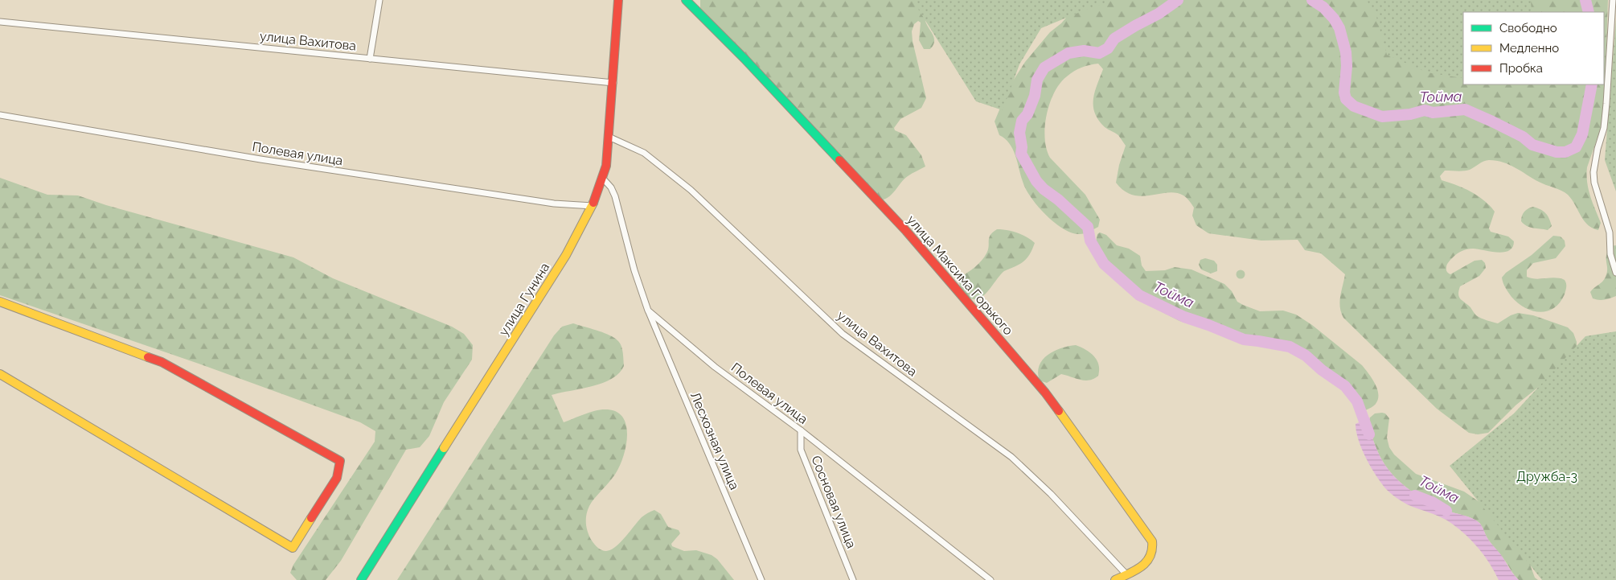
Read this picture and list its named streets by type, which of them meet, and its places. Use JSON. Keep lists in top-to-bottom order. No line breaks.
{"streets":{"street":["улица Вахитова","Полевая улица","улица Максима Горького","улица Гунина","Лесхозная улица","Сосновая улица"]},"crossings":[["улица Вахитова","улица Максима Горького"],["улица Вахитова","улица Гунина"],["Полевая улица","улица Гунина"],["Полевая улица","Лесхозная улица"],["Полевая улица","Сосновая улица"]],"water":["Тойма"],"parks":["Дружба-3"],"legend":["Свободно","Медленно","Пробка"]}
